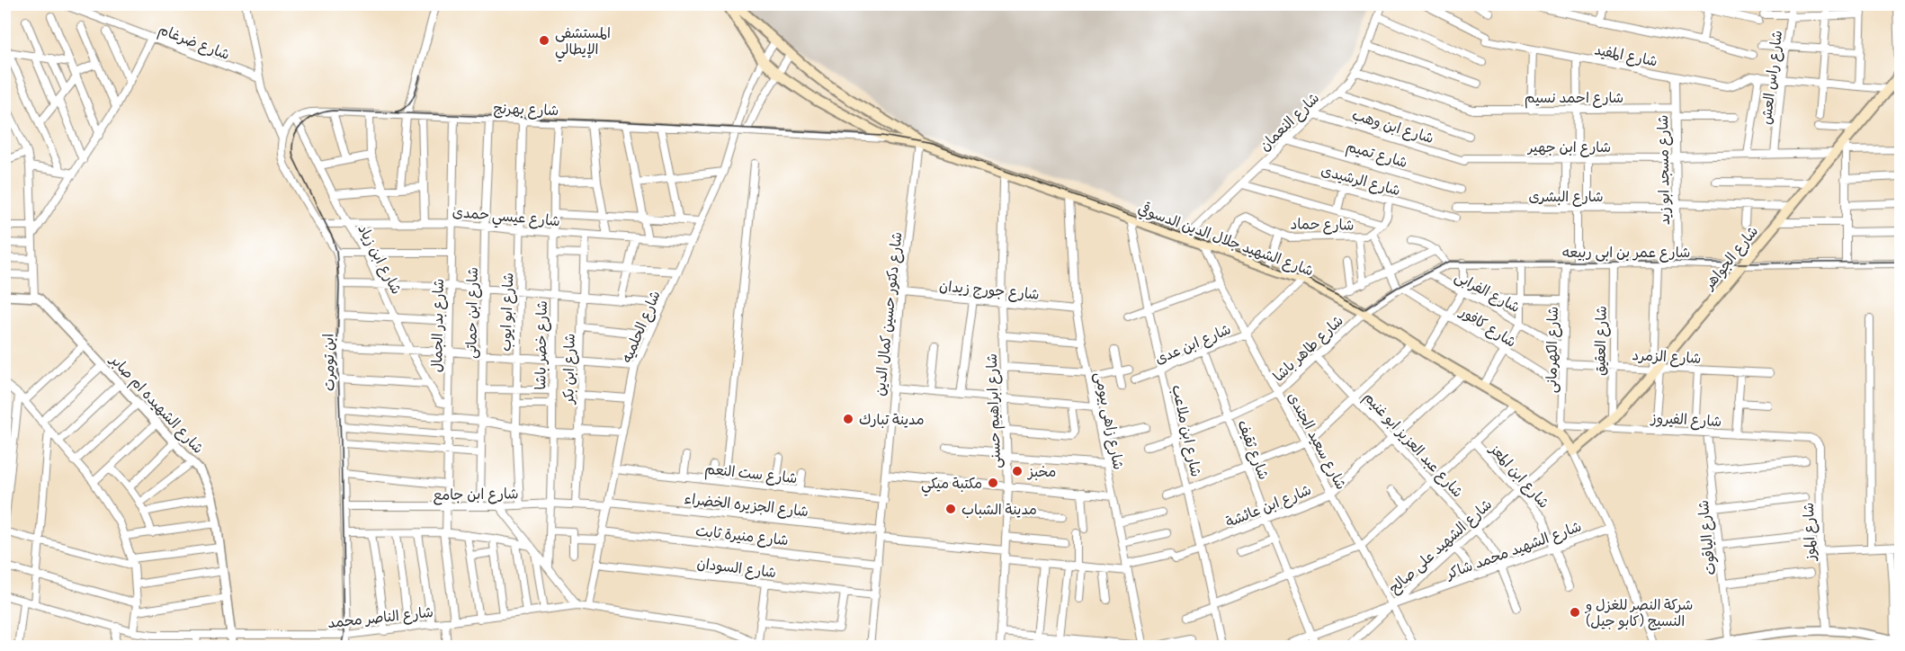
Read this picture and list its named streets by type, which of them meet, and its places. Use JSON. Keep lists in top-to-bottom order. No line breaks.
{"streets":{"main road":["شارع الشهيد جلال الدين الدسوقي","شارع الجواهر"],"street":["شارع ضرغام","شارع المفيد","شارع راس العش","شارع احمد نسيم","شارع بهرنج","شارع النعمان","شارع ابن وهب","شارع ابن جهير","شارع تميم","شارع مسجد ابو زيد","شارع الرشيدى","شارع البشرى","شارع عيسي حمدى","شارع حماد","شارع عمر بن ابى ربيعه","شارع ابن زياد","شارع جورج زيدان","شارع الفرابى","شارع ابو ايوب","شارع ابن حماتى","شارع دكتور حسين كمال الدين","شارع بدر الجمال","شارع الحلميه","شارع كافور","شارع العقيق","شارع ابن عدى","شارع خضر باشا","شارع طاهر باشا","شارع الكهرمانى","شارع الزمرد","ابن تومرت","شارع ابن بكر","شارع الشهيده ام صابر","شارع ابراهيم حسنى","شارع الفيروز","شارع زاهى بيومى","شارع ابن ملاعب","شارع سعيد الجندى","شارع عبد العزيز ابو غنيم","شارع ثقيف","شارع ست النعم","شارع ابن المعز","شارع ابن جامع","شارع الجزيره الخضراء","شارع ابن عائشة","شارع الموز","شارع منيرة ثابت","شارع الياقوت","شارع الشهيد على صالح","شارع الشهيد محمد شاكر","شارع السودان","شارع الناصر محمد"]},"crossings":[["شارع ضرغام","ابن تومرت"],["شارع المفيد","شارع مسجد ابو زيد"],["شارع راس العش","شارع ابن جهير"],["شارع احمد نسيم","شارع النعمان"],["شارع احمد نسيم","شارع مسجد ابو زيد"],["شارع بهرنج","شارع ابن زياد"],["شارع بهرنج","شارع ابو ايوب"],["شارع بهرنج","شارع ابن حماتى"],["شارع بهرنج","شارع بدر الجمال"],["شارع بهرنج","شارع الحلميه"],["شارع بهرنج","شارع خضر باشا"],["شارع النعمان","شارع ابن وهب"],["شارع النعمان","شارع تميم"],["شارع النعمان","شارع الرشيدى"],["شارع النعمان","شارع الشهيد جلال الدين الدسوقي"],["شارع ابن وهب","شارع ابن جهير"],["شارع ابن جهير","شارع مسجد ابو زيد"],["شارع ابن جهير","شارع الجواهر"],["شارع مسجد ابو زيد","شارع البشرى"],["شارع مسجد ابو زيد","شارع عمر بن ابى ربيعه"],["شارع البشرى","شارع الجواهر"],["شارع عيسي حمدى","شارع ابن زياد"],["شارع عيسي حمدى","شارع ابو ايوب"],["شارع عيسي حمدى","شارع ابن حماتى"],["شارع عيسي حمدى","شارع بدر الجمال"],["شارع عيسي حمدى","شارع الحلميه"],["شارع عيسي حمدى","شارع خضر باشا"],["شارع عيسي حمدى","ابن تومرت"],["شارع عيسي حمدى","شارع ابن بكر"],["شارع حماد","شارع الشهيد جلال الدين الدسوقي"],["شارع الشهيد جلال الدين الدسوقي","شارع عمر بن ابى ربيعه"],["شارع الشهيد جلال الدين الدسوقي","شارع الجواهر"],["شارع الشهيد جلال الدين الدسوقي","شارع دكتور حسين كمال الدين"],["شارع الشهيد جلال الدين الدسوقي","شارع الحلميه"],["شارع الشهيد جلال الدين الدسوقي","شارع ابن عدى"],["شارع الشهيد جلال الدين الدسوقي","شارع طاهر باشا"],["شارع الشهيد جلال الدين الدسوقي","شارع الكهرمانى"],["شارع الشهيد جلال الدين الدسوقي","شارع ابراهيم حسنى"],["شارع الشهيد جلال الدين الدسوقي","شارع الفيروز"],["شارع الشهيد جلال الدين الدسوقي","شارع زاهى بيومى"],["شارع الشهيد جلال الدين الدسوقي","شارع ابن ملاعب"],["شارع الشهيد جلال الدين الدسوقي","شارع سعيد الجندى"],["شارع الشهيد جلال الدين الدسوقي","شارع ابن عائشة"],["شارع الشهيد جلال الدين الدسوقي","شارع الشهيد على صالح"],["شارع الشهيد جلال الدين الدسوقي","شارع الشهيد محمد شاكر"],["شارع عمر بن ابى ربيعه","شارع الجواهر"],["شارع عمر بن ابى ربيعه","شارع الفرابى"],["شارع عمر بن ابى ربيعه","شارع كافور"],["شارع عمر بن ابى ربيعه","شارع العقيق"],["شارع عمر بن ابى ربيعه","شارع طاهر باشا"],["شارع عمر بن ابى ربيعه","شارع الكهرمانى"],["شارع الجواهر","شارع العقيق"],["شارع الجواهر","شارع الزمرد"],["شارع الجواهر","شارع الفيروز"],["شارع الجواهر","شارع الشهيد على صالح"],["شارع ابن زياد","شارع بدر الجمال"],["شارع جورج زيدان","شارع دكتور حسين كمال الدين"],["شارع جورج زيدان","شارع ابراهيم حسنى"],["شارع جورج زيدان","شارع زاهى بيومى"],["شارع الفرابى","شارع الكهرمانى"],["شارع ابو ايوب","شارع ابن جامع"],["شارع ابن حماتى","شارع ابن جامع"],["شارع دكتور حسين كمال الدين","شارع ست النعم"],["شارع دكتور حسين كمال الدين","شارع الجزيره الخضراء"],["شارع دكتور حسين كمال الدين","شارع منيرة ثابت"],["شارع دكتور حسين كمال الدين","شارع السودان"],["شارع بدر الجمال","شارع ابن جامع"],["شارع بدر الجمال","شارع الناصر محمد"],["شارع الحلميه","شارع ست النعم"],["شارع الحلميه","شارع ابن جامع"],["شارع الحلميه","شارع الجزيره الخضراء"],["شارع الحلميه","شارع منيرة ثابت"],["شارع الحلميه","شارع السودان"],["شارع الحلميه","شارع الناصر محمد"],["شارع كافور","شارع الكهرمانى"],["شارع العقيق","شارع الزمرد"],["شارع ابن عدى","شارع ابن ملاعب"],["شارع ابن عدى","شارع سعيد الجندى"],["شارع ابن عدى","شارع ثقيف"],["شارع خضر باشا","شارع ابن جامع"],["شارع خضر باشا","شارع منيرة ثابت"],["شارع طاهر باشا","شارع ابن ملاعب"],["شارع طاهر باشا","شارع سعيد الجندى"],["شارع طاهر باشا","شارع عبد العزيز ابو غنيم"],["شارع طاهر باشا","شارع ثقيف"],["شارع الكهرمانى","شارع الزمرد"],["شارع الكهرمانى","شارع الفيروز"],["ابن تومرت","شارع ابن جامع"],["ابن تومرت","شارع الناصر محمد"],["شارع ابن بكر","شارع ابن جامع"],["شارع الشهيده ام صابر","شارع الناصر محمد"],["شارع ابراهيم حسنى","شارع الجزيره الخضراء"],["شارع ابراهيم حسنى","شارع ابن عائشة"],["شارع الفيروز","شارع الموز"],["شارع الفيروز","شارع الياقوت"],["شارع زاهى بيومى","شارع ابن عائشة"],["شارع ابن ملاعب","شارع ابن عائشة"],["شارع سعيد الجندى","شارع ابن عائشة"],["شارع سعيد الجندى","شارع الشهيد على صالح"],["شارع سعيد الجندى","شارع الشهيد محمد شاكر"],["شارع عبد العزيز ابو غنيم","شارع ابن عائشة"],["شارع عبد العزيز ابو غنيم","شارع الشهيد على صالح"],["شارع عبد العزيز ابو غنيم","شارع الشهيد محمد شاكر"],["شارع ثقيف","شارع ابن عائشة"],["شارع ثقيف","شارع الشهيد على صالح"],["شارع ابن المعز","شارع الشهيد على صالح"],["شارع ابن المعز","شارع الشهيد محمد شاكر"],["شارع ابن جامع","شارع الجزيره الخضراء"],["شارع الشهيد على صالح","شارع الشهيد محمد شاكر"]],"places":["المستشفى الإيطالي","مدينة تبارك","مخبز","مكتبة ميكي","مدينة الشباب","شركة النصر للغزل و النسيج (كابو جيل)"]}
